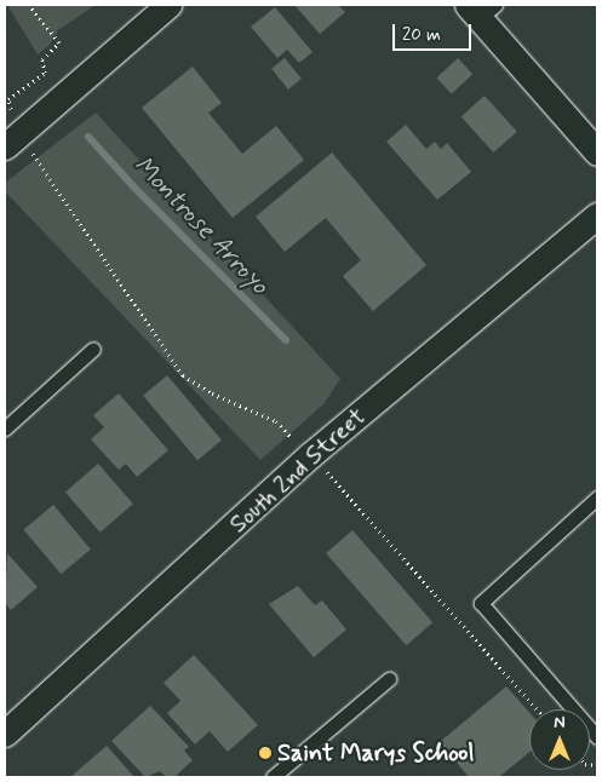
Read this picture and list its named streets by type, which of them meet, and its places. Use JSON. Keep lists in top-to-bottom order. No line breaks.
{"streets":{"street":["South 2nd Street"]},"water":["Montrose Arroyo"],"places":["Saint Marys School"],"scale_bar":"20 m","north":"top"}
